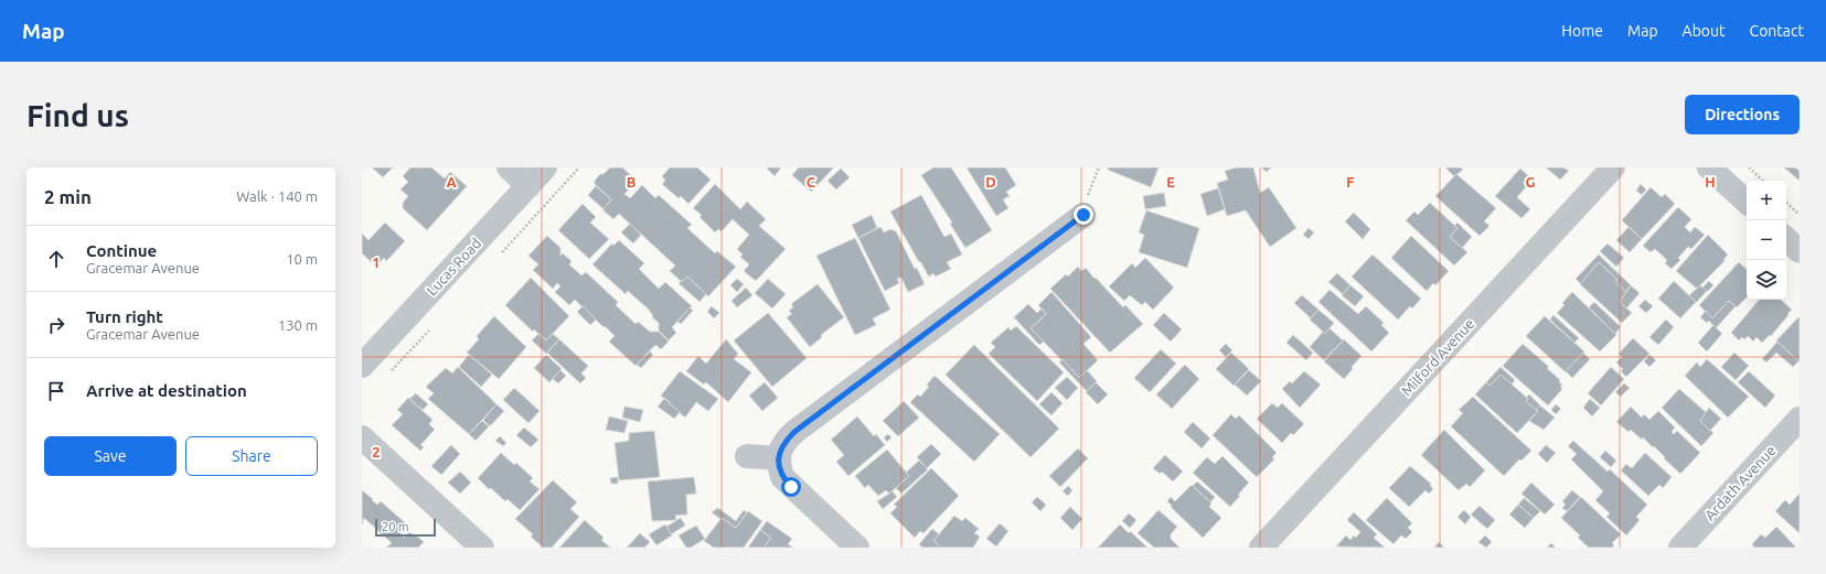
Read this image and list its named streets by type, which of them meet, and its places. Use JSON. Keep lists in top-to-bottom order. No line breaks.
{"streets":{"street":["Lucas Road","Milford Avenue","Ardath Avenue"]},"scale_bar":"20 m","page":{"header":"Map","nav":["Home","Map","About","Contact"],"buttons":["Directions",["Save","Share"]],"title":"Find us","heading":["2 min","Walk · 140 m"],"map_buttons":["+","−"],"list":[["Continue","Gracemar Avenue","10 m"],["Turn right","Gracemar Avenue","130 m"],"Arrive at destination"],"scale":"20 m"},"grid":{"columns":["A","B","C","D","E","F","G","H"],"rows":["1","2"]}}
